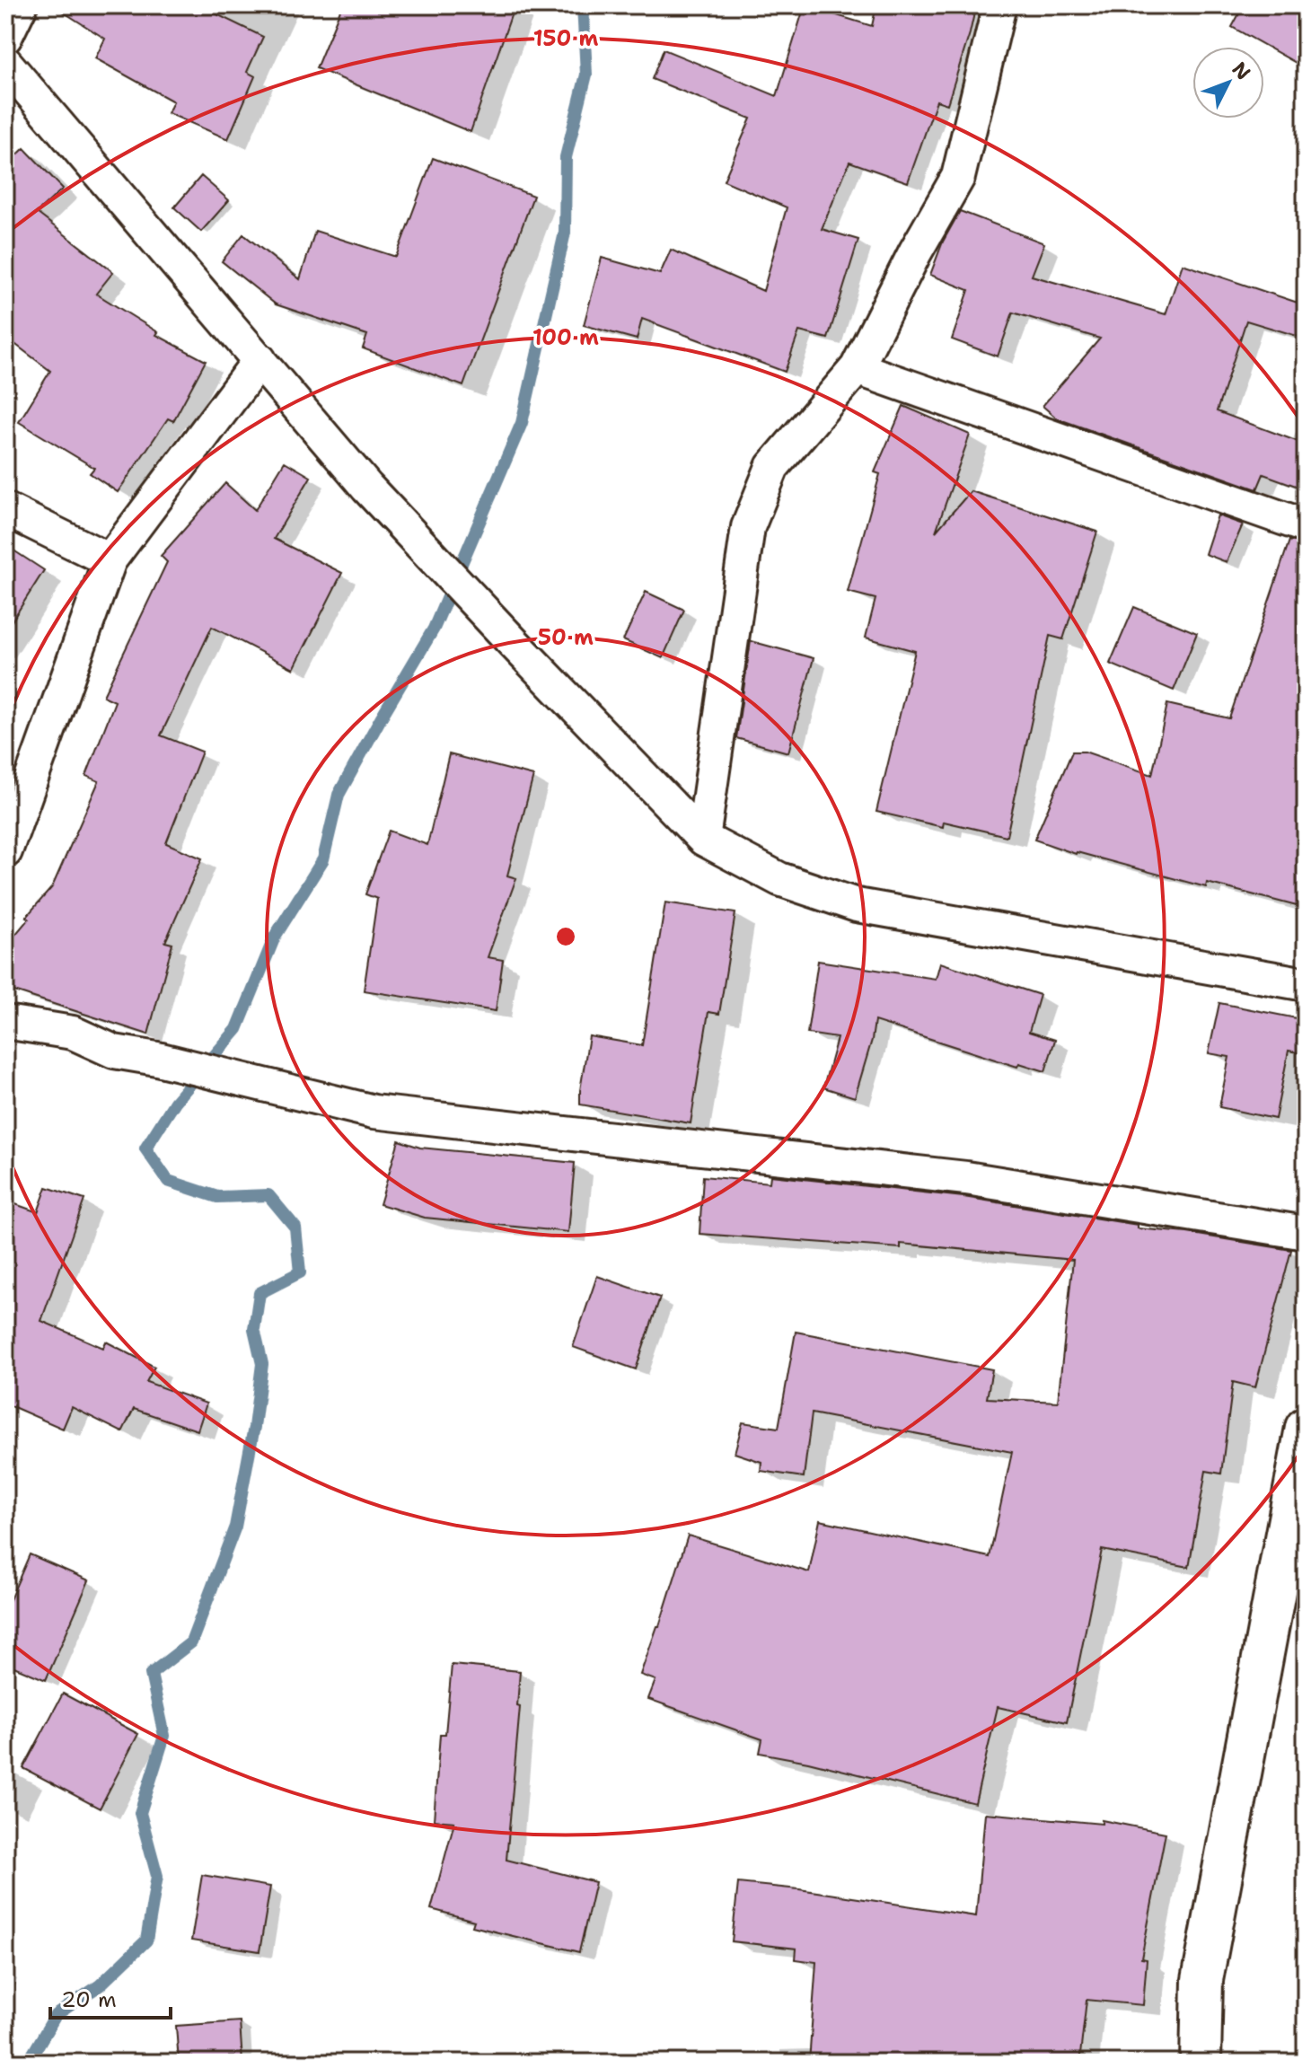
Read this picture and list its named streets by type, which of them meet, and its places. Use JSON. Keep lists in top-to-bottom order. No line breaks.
{"scale_bar":"20 m","north":"top right","rings":["150 m","100 m","50 m"]}
